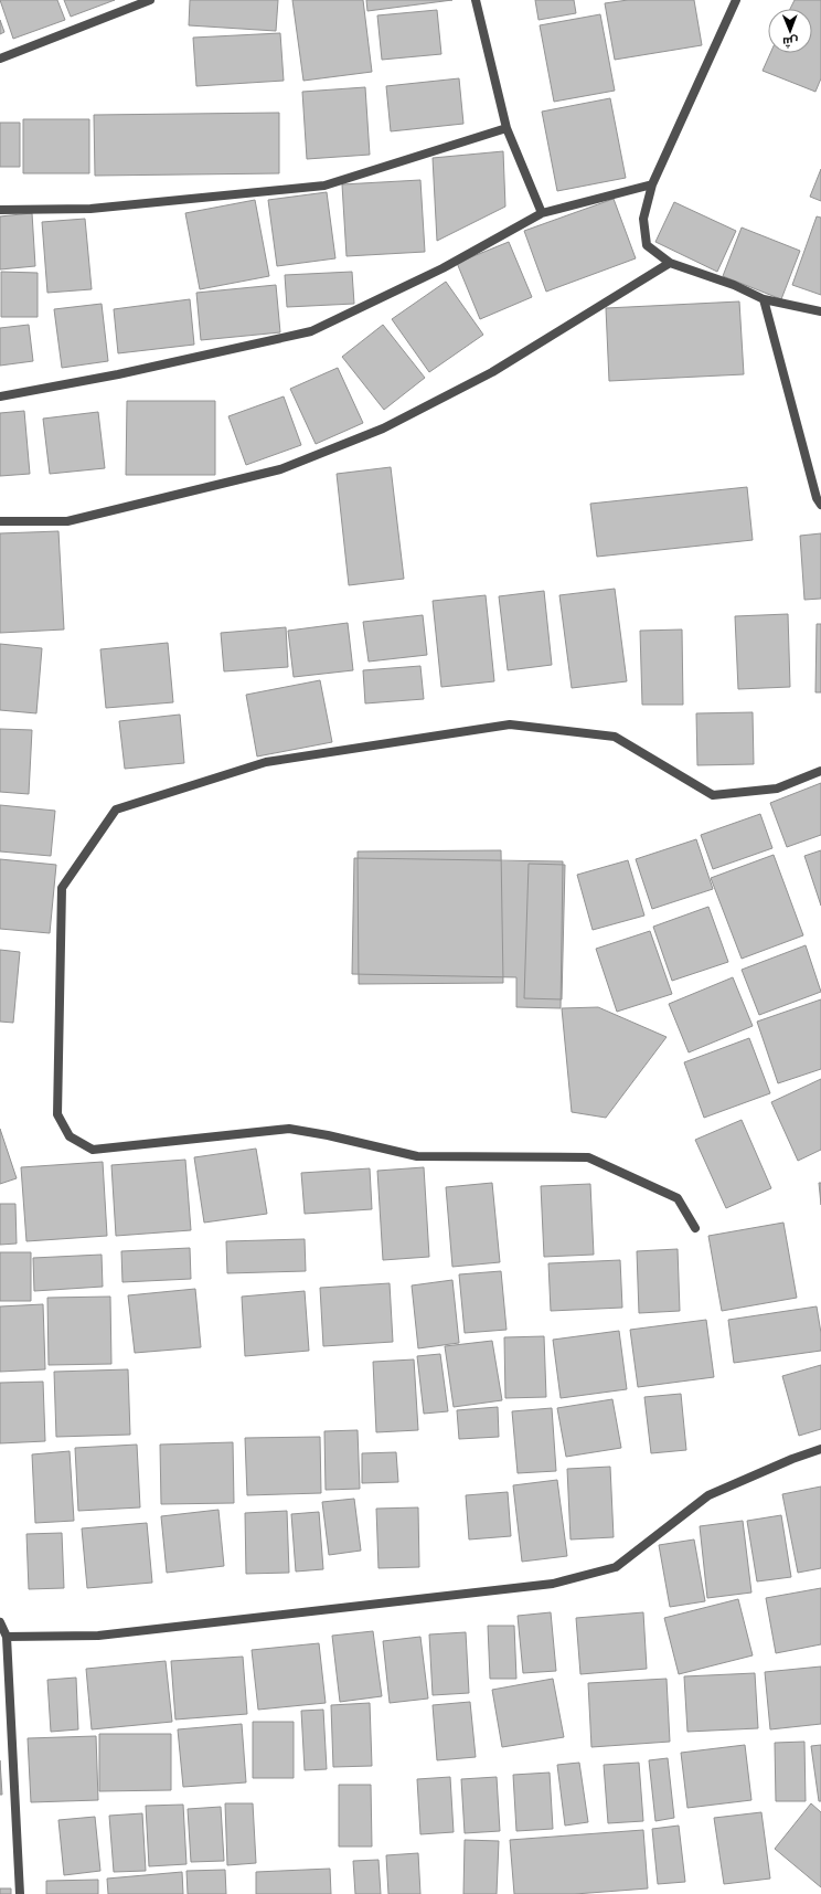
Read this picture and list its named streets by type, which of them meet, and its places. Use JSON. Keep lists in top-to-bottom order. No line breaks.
{"north":"bottom"}
